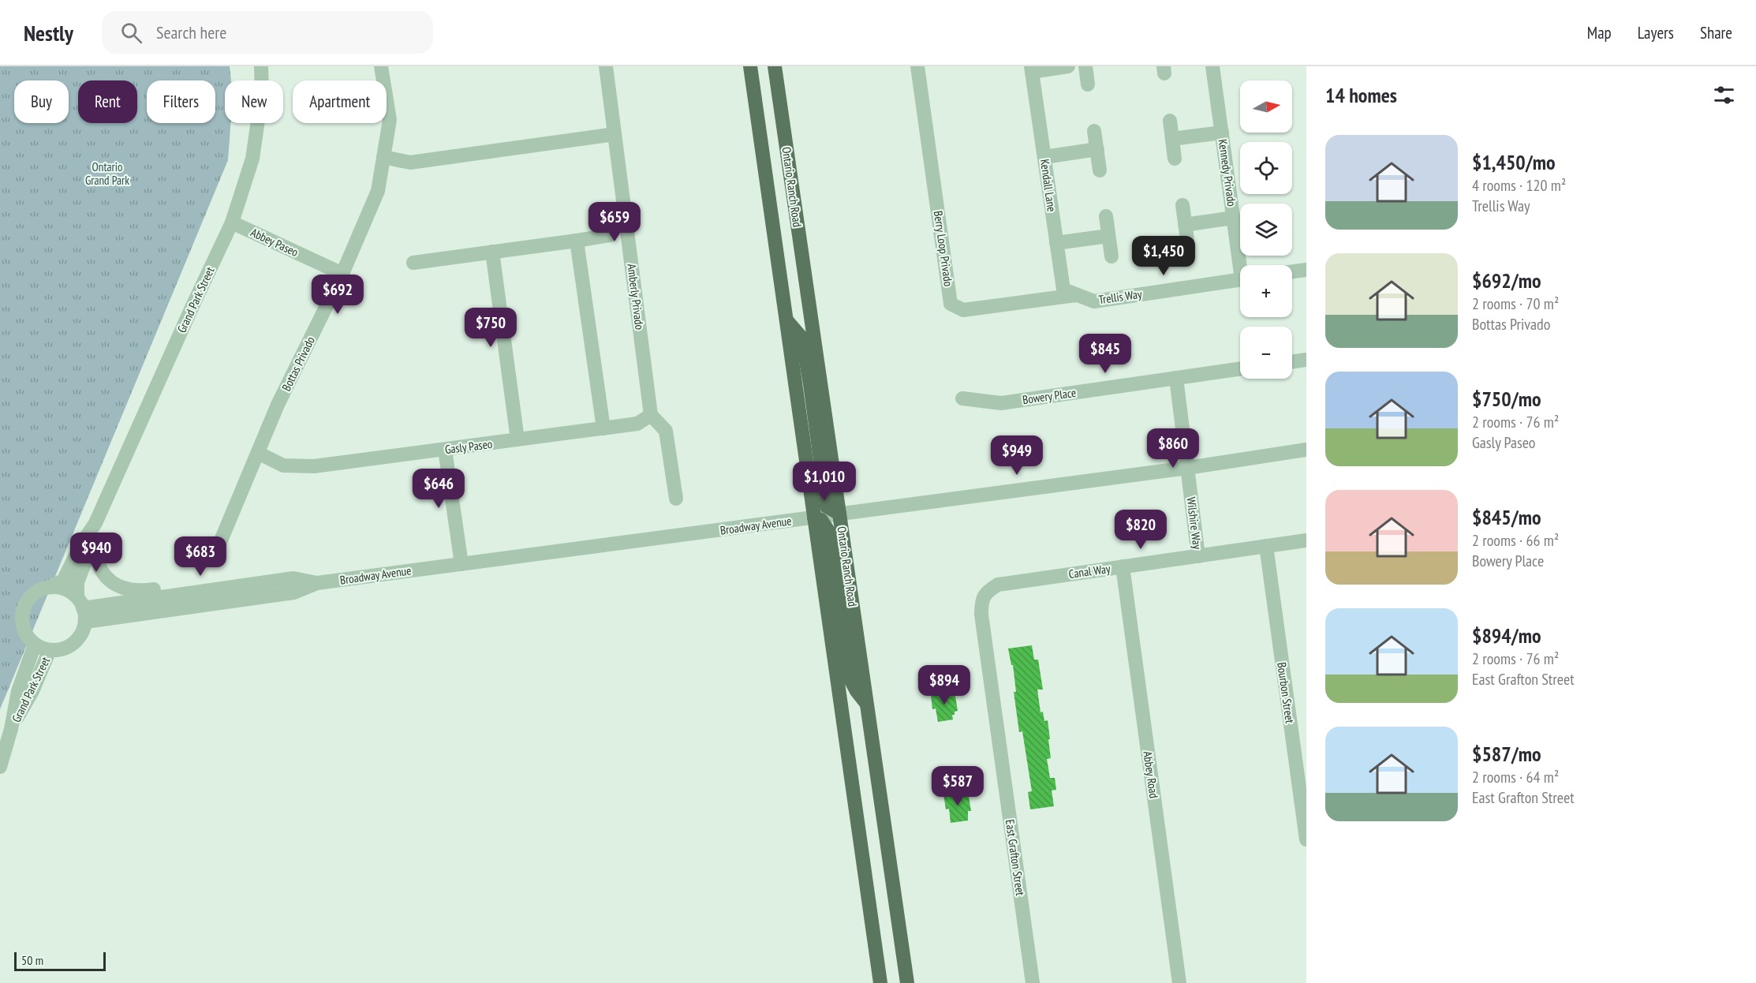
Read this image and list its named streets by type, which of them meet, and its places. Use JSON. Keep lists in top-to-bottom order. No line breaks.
{"streets":{"main road":["Ontario Ranch Road"],"street":["Kennedy Privado","Kendall Lane","Abbey Paseo","Berry Loop Privado","Amberly Privado","Trellis Way","Grand Park Street","Bottas Privado","Bowery Place","Gasly Paseo","Wilshire Way","Broadway Avenue","Canal Way","Bourbon Street","Abbey Road","East Grafton Street"]},"crossings":[["Kendall Lane","Berry Loop Privado"],["Kendall Lane","Trellis Way"],["Ontario Ranch Road","Broadway Avenue"],["Abbey Paseo","Grand Park Street"],["Abbey Paseo","Bottas Privado"],["Berry Loop Privado","Trellis Way"],["Amberly Privado","Gasly Paseo"],["Grand Park Street","Broadway Avenue"],["Bottas Privado","Gasly Paseo"],["Bowery Place","Wilshire Way"],["Wilshire Way","Broadway Avenue"],["Wilshire Way","Canal Way"],["Canal Way","Bourbon Street"],["Canal Way","Abbey Road"],["Canal Way","East Grafton Street"]],"parks":["Ontario Grand Park"],"scale_bar":"50 m","north":"right","page":{"header":"Nestly","search":"Search here","nav":["Map","Layers","Share"],"heading":"14 homes","map_buttons":["+","−"],"chip":["Buy","Rent","Filters","New","Apartment"],"list":[{"name":"$1,450/mo","note":"4 rooms · 120 m² · Trellis Way"},{"name":"$692/mo","note":"2 rooms · 70 m² · Bottas Privado"},{"name":"$750/mo","note":"2 rooms · 76 m² · Gasly Paseo"},{"name":"$845/mo","note":"2 rooms · 66 m² · Bowery Place"},{"name":"$894/mo","note":"2 rooms · 76 m² · East Grafton Street"},{"name":"$587/mo","note":"2 rooms · 64 m² · East Grafton Street"}],"price":["$659","$1,450","$692","$750","$845","$860","$949","$1,010","$646","$820","$940","$683","$894","$587"],"scale":"50 m"}}
